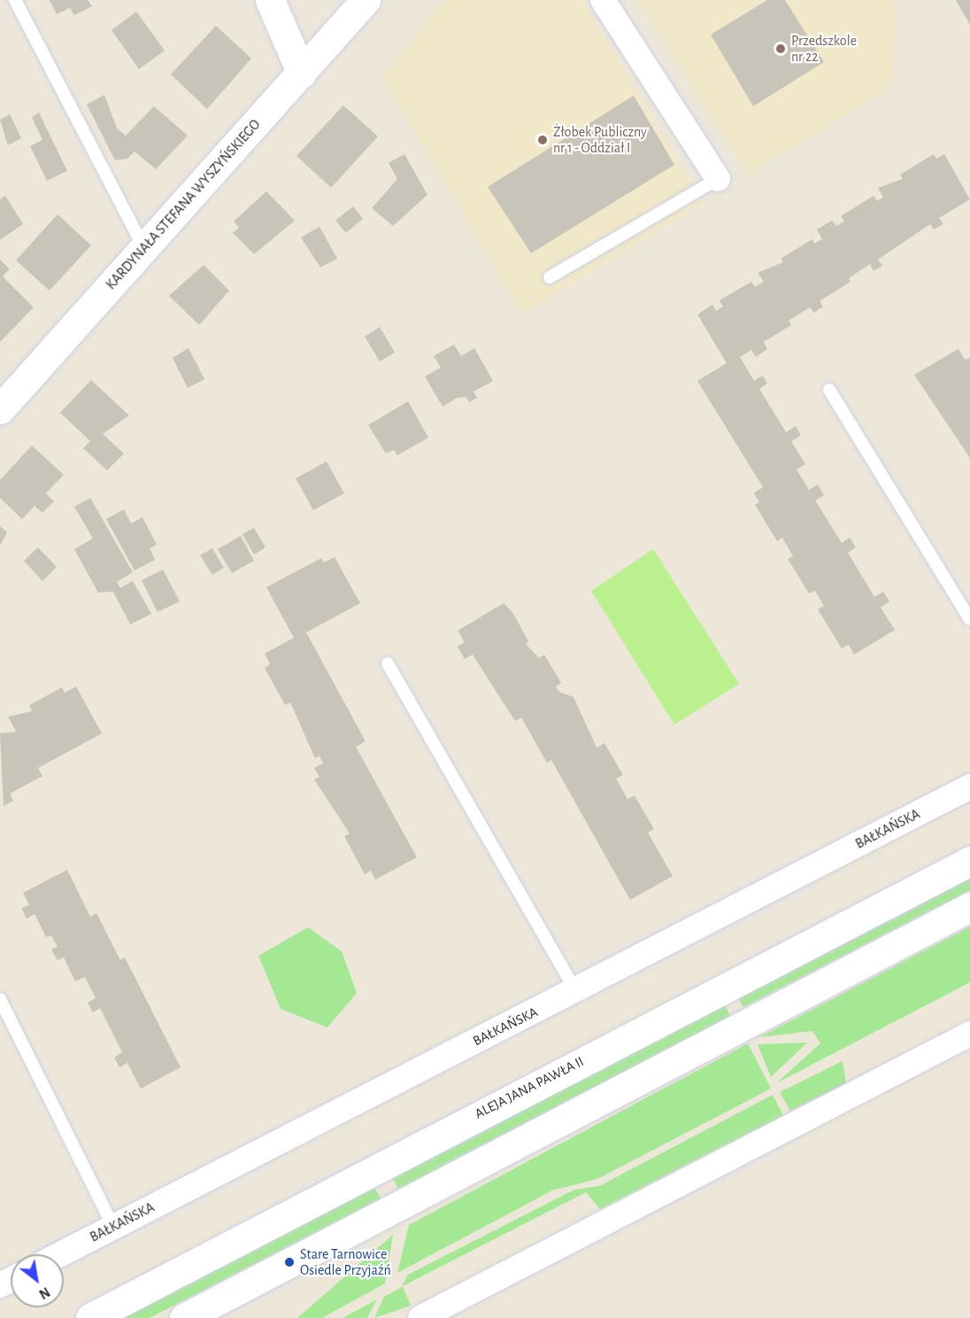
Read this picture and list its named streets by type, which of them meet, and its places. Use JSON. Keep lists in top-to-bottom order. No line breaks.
{"streets":{"street":["KARDYNAŁA STEFANA WYSZYŃSKIEGO","BAŁKAŃSKA","ALEJA JANA PAWŁA II"]},"places":["Przedszkole nr 22","Żłobek Publiczny nr 1 - Oddział I","Stare Tarnowice Osiedle Przyjaźń"],"north":"bottom right"}
